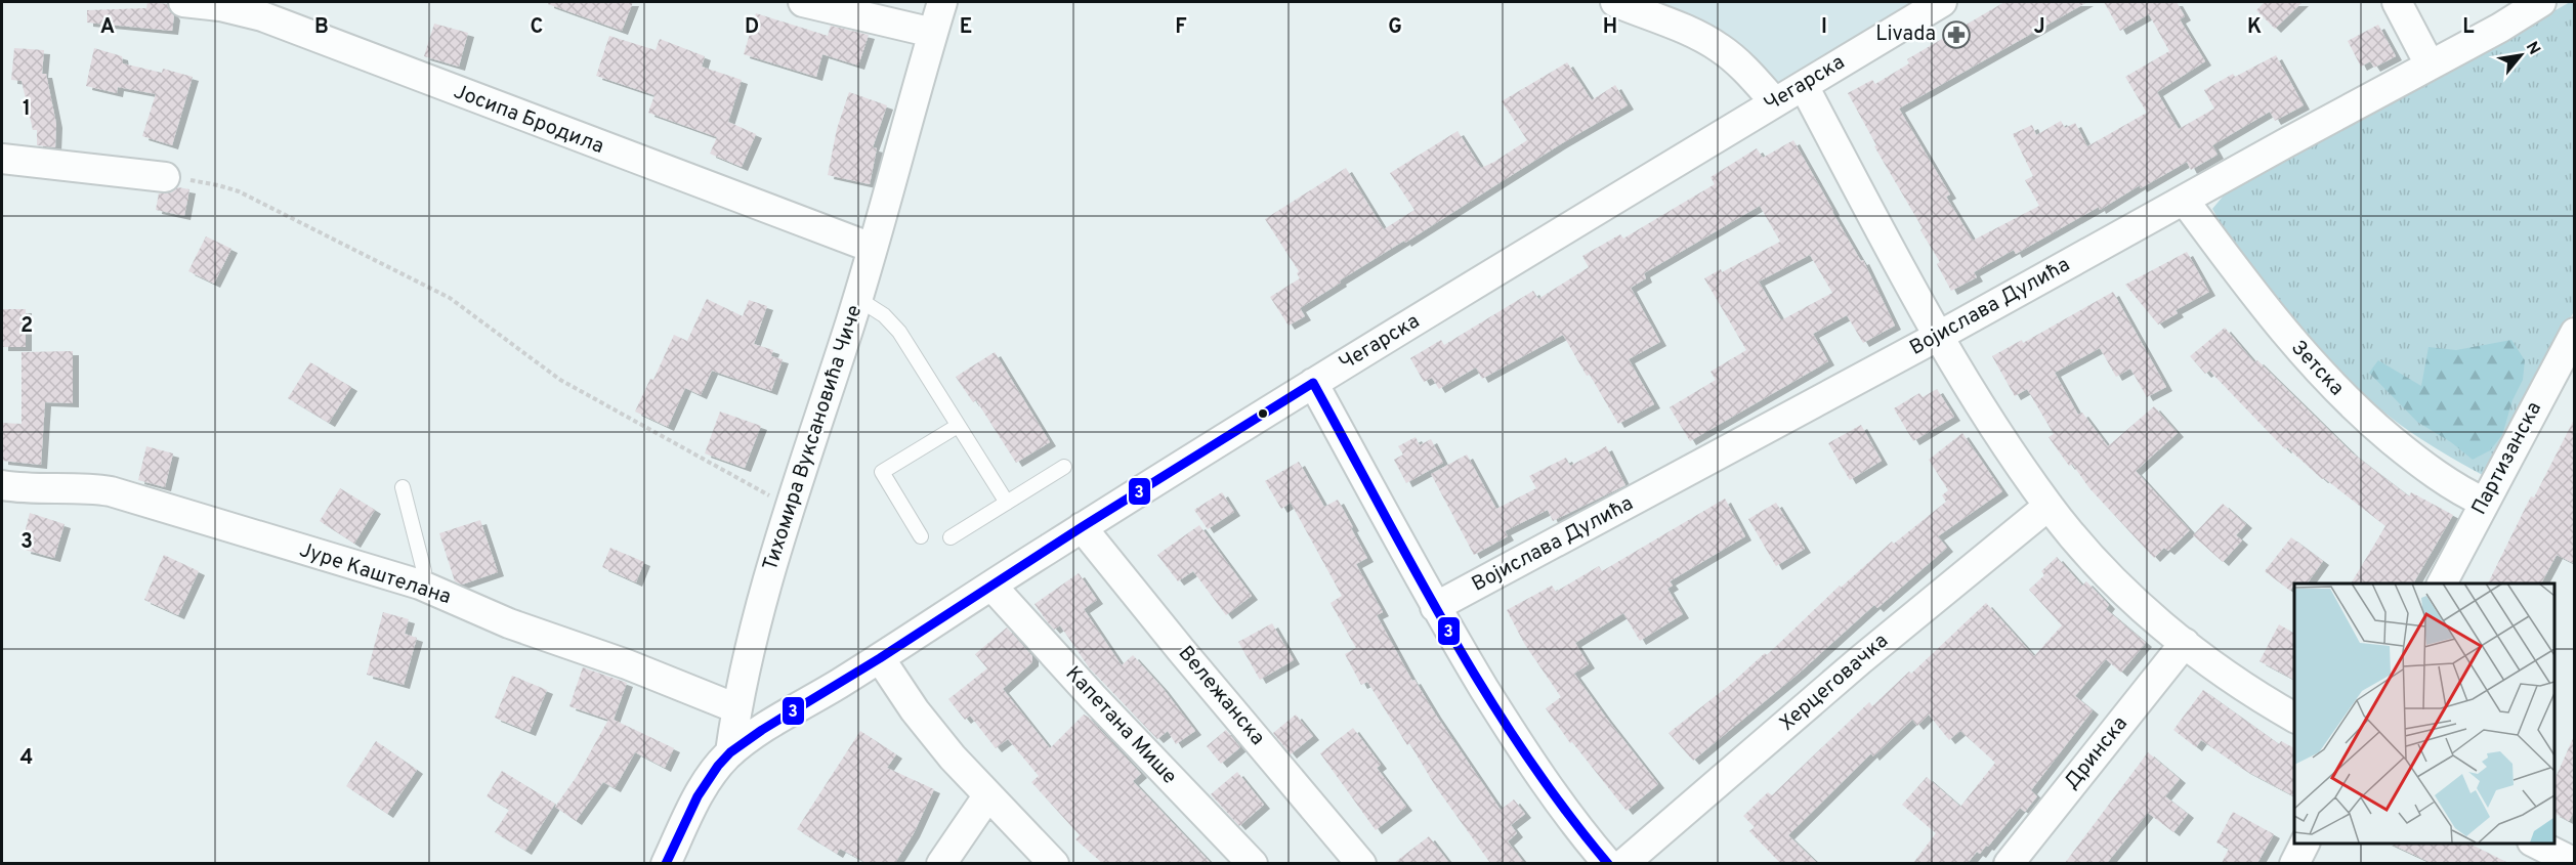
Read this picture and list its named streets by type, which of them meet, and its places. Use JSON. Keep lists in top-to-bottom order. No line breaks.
{"streets":{"street":["Чегарска","Јосипа Бродила","Војислава Дулића","Зетска","Тихомира Вуксановића Чиче","Партизанска","Јуре Каштелана","Херцеговачка","Вележанска","Капетана Мише","Дринска"]},"crossings":[["Чегарска","Тихомира Вуксановића Чиче"],["Чегарска","Вележанска"],["Чегарска","Капетана Мише"],["Јосипа Бродила","Тихомира Вуксановића Чиче"],["Војислава Дулића","Зетска"],["Зетска","Партизанска"],["Тихомира Вуксановића Чиче","Јуре Каштелана"]],"places":{"pharmacy":["Livada"]},"lines":["transit line 3"],"north":"top right","grid":{"columns":["A","B","C","D","E","F","G","H","I","J","K","L"],"rows":["1","2","3","4"]}}
